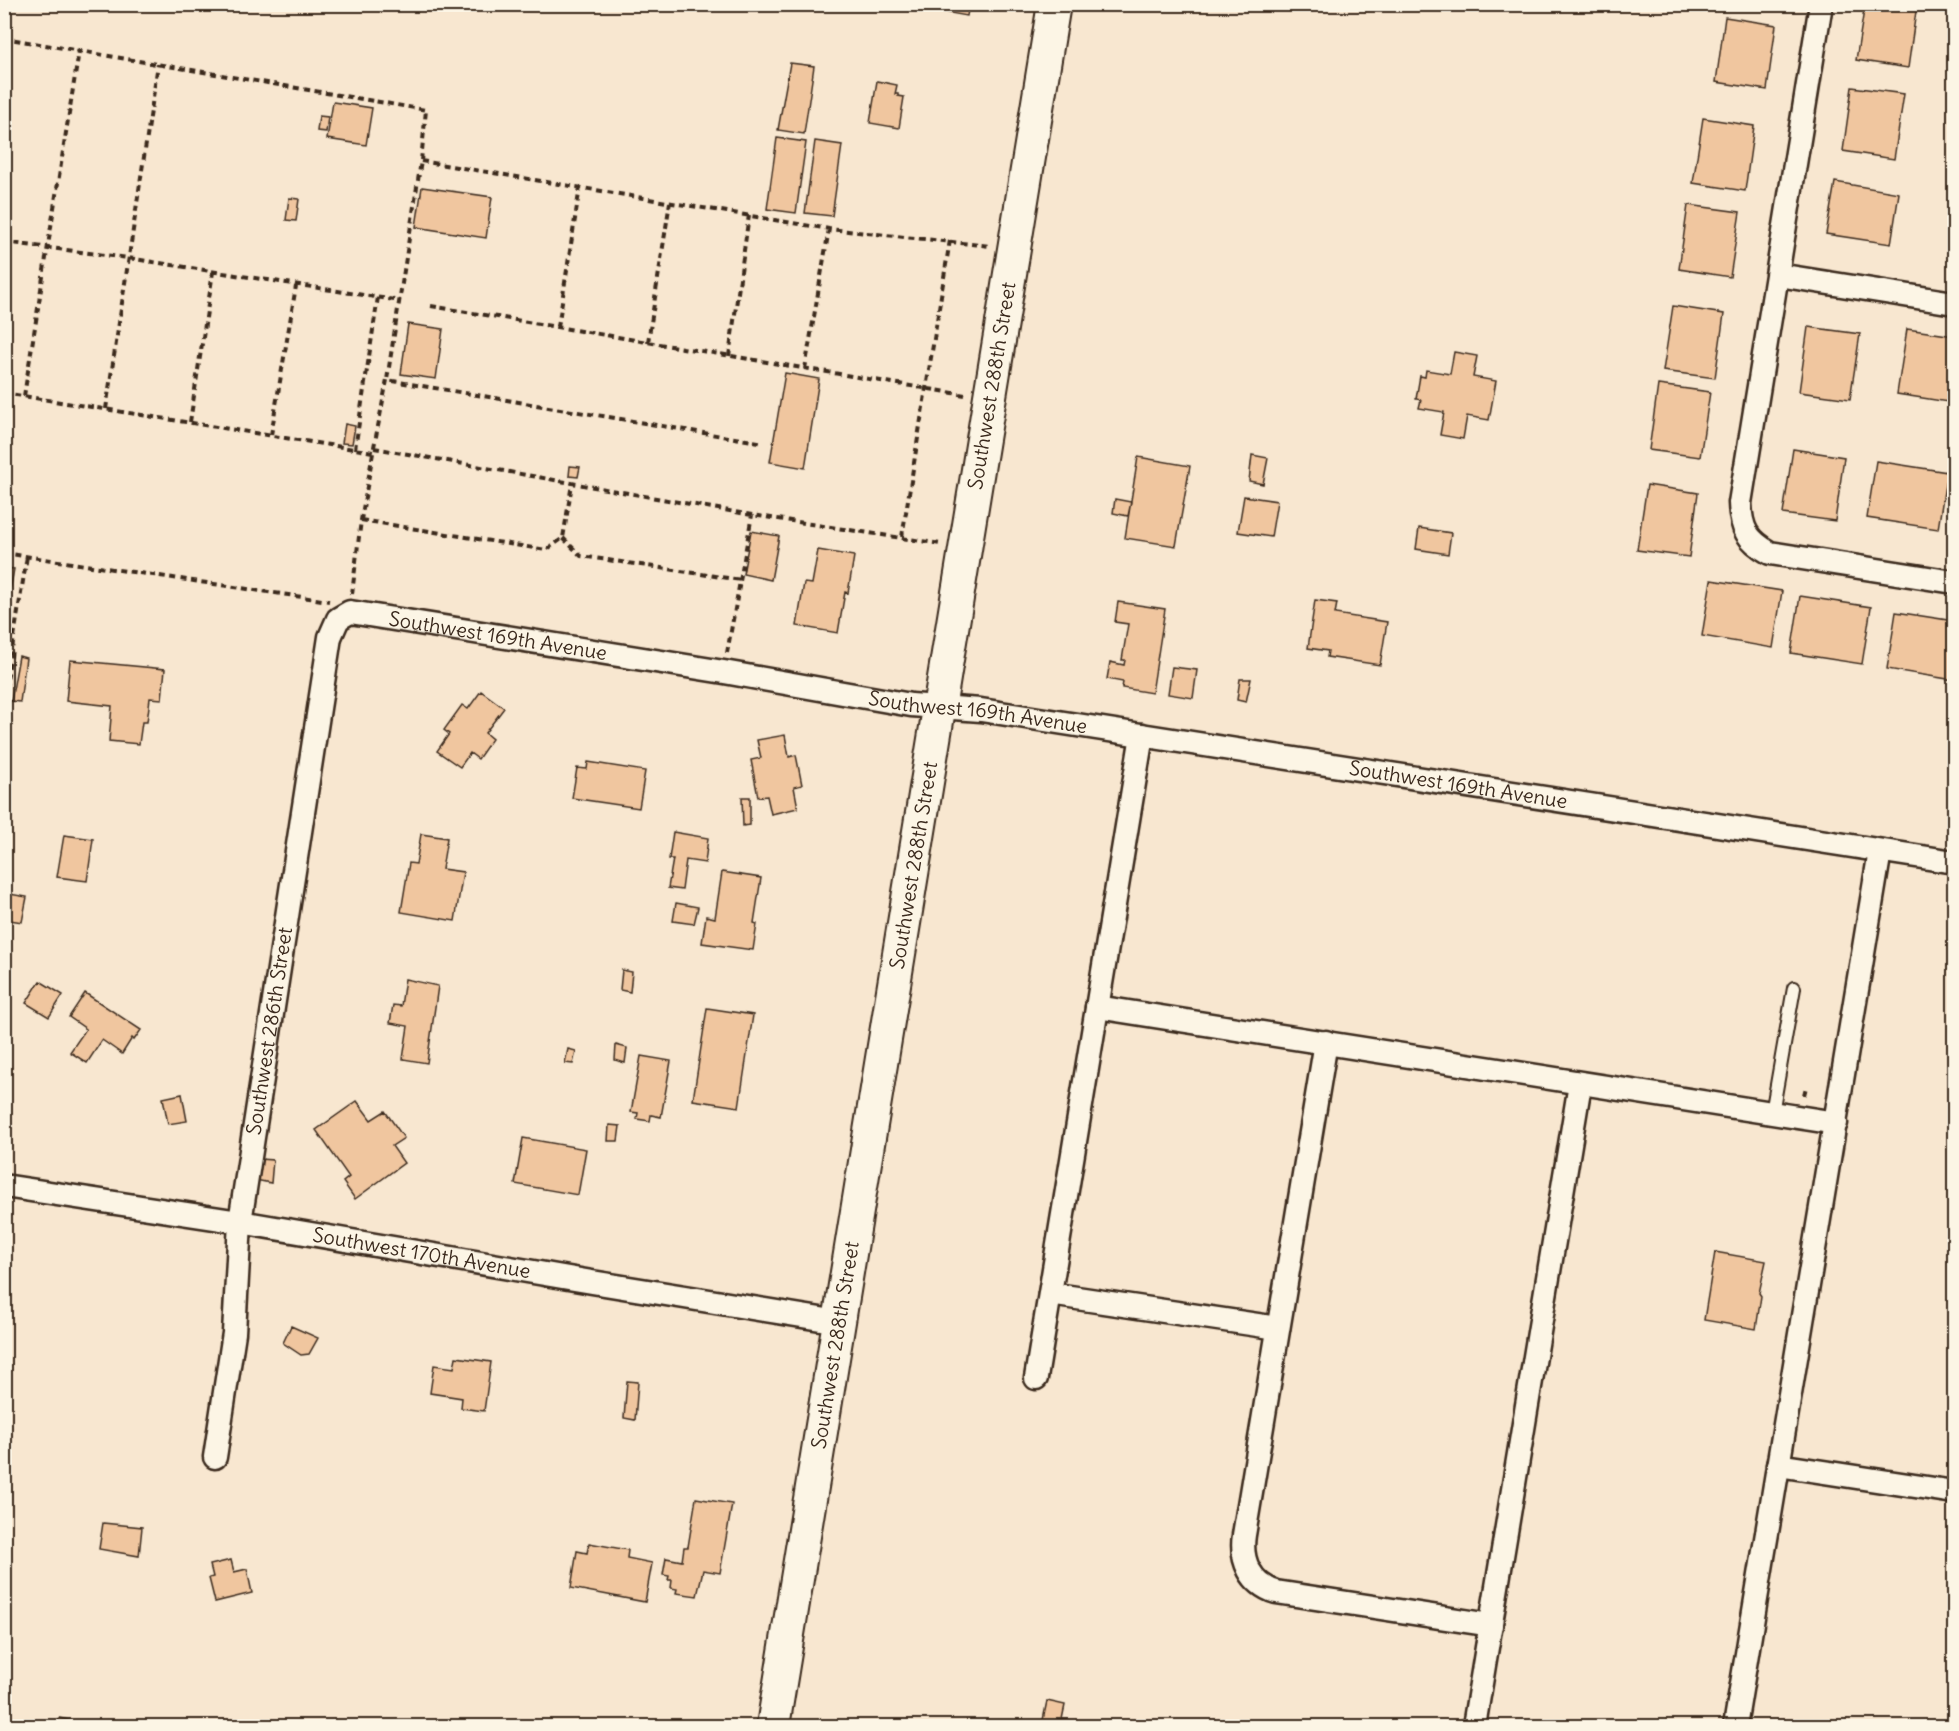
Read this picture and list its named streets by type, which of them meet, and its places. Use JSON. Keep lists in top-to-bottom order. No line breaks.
{"streets":{"street":["Southwest 288th Street","Southwest 169th Avenue","Southwest 286th Street","Southwest 170th Avenue"]},"crossings":[["Southwest 288th Street","Southwest 169th Avenue"],["Southwest 288th Street","Southwest 170th Avenue"],["Southwest 169th Avenue","Southwest 286th Street"],["Southwest 286th Street","Southwest 170th Avenue"]]}
